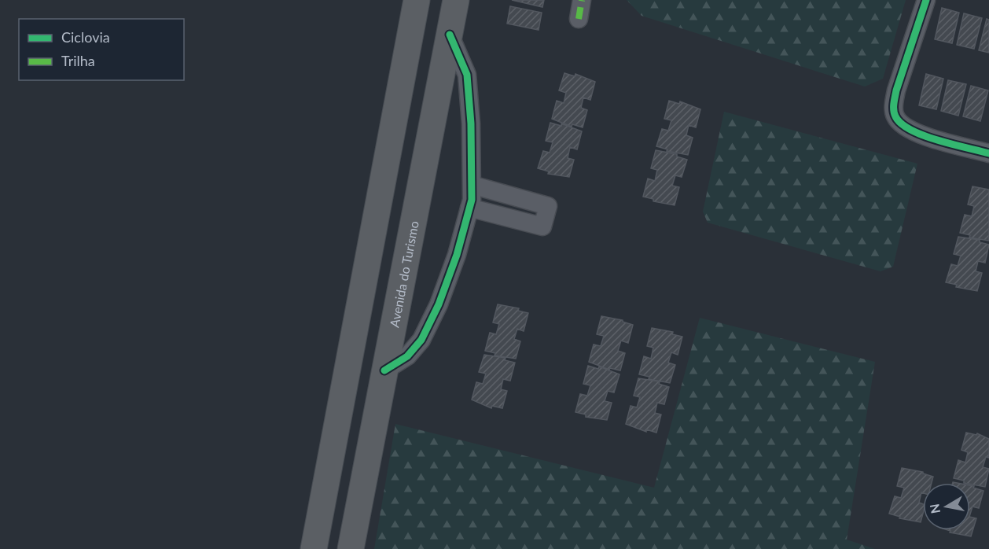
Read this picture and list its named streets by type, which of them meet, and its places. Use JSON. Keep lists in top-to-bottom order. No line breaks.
{"streets":{"highway":["Avenida do Turismo"]},"legend":["Ciclovia","Trilha"],"north":"left"}
